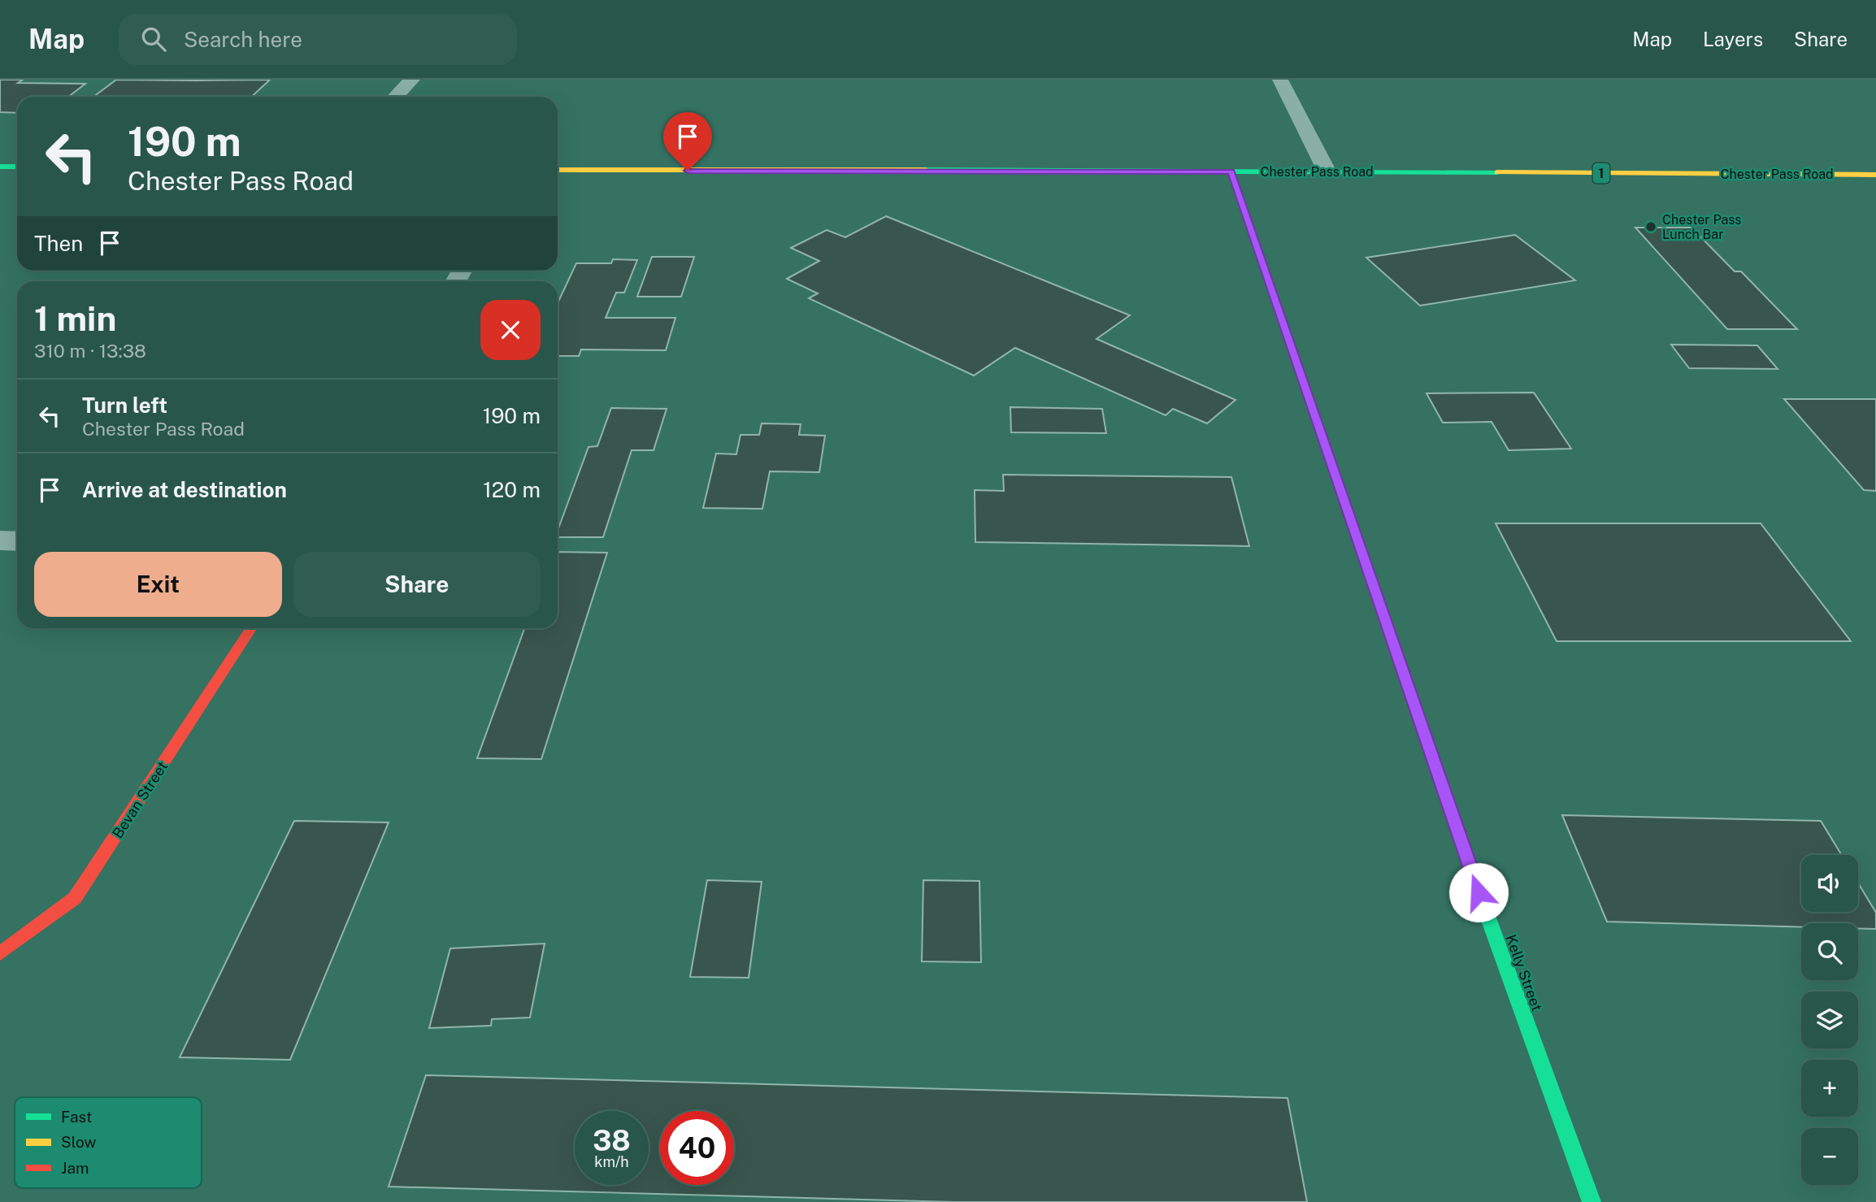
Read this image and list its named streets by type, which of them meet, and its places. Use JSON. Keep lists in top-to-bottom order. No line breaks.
{"streets":{"main road":["Chester Pass Road","1","Bevan Street","Kelly Street"]},"crossings":[["Chester Pass Road","Kelly Street"]],"places":["Chester Pass Lunch Bar"],"legend":["Fast","Slow","Jam"],"page":{"header":"Map","search":"Search here","nav":["Map","Layers","Share"],"turn":["190 m","Chester Pass Road"],"then":"Then","heading":["1 min","310 m · 13:38"],"list":[{"name":"Turn left","note":"Chester Pass Road","value":"190 m"},{"name":"Arrive at destination","value":"120 m"}],"buttons":["Exit","Share"],"map_buttons":["+","−"],"speed":"38 km/h","limit":"40"}}
